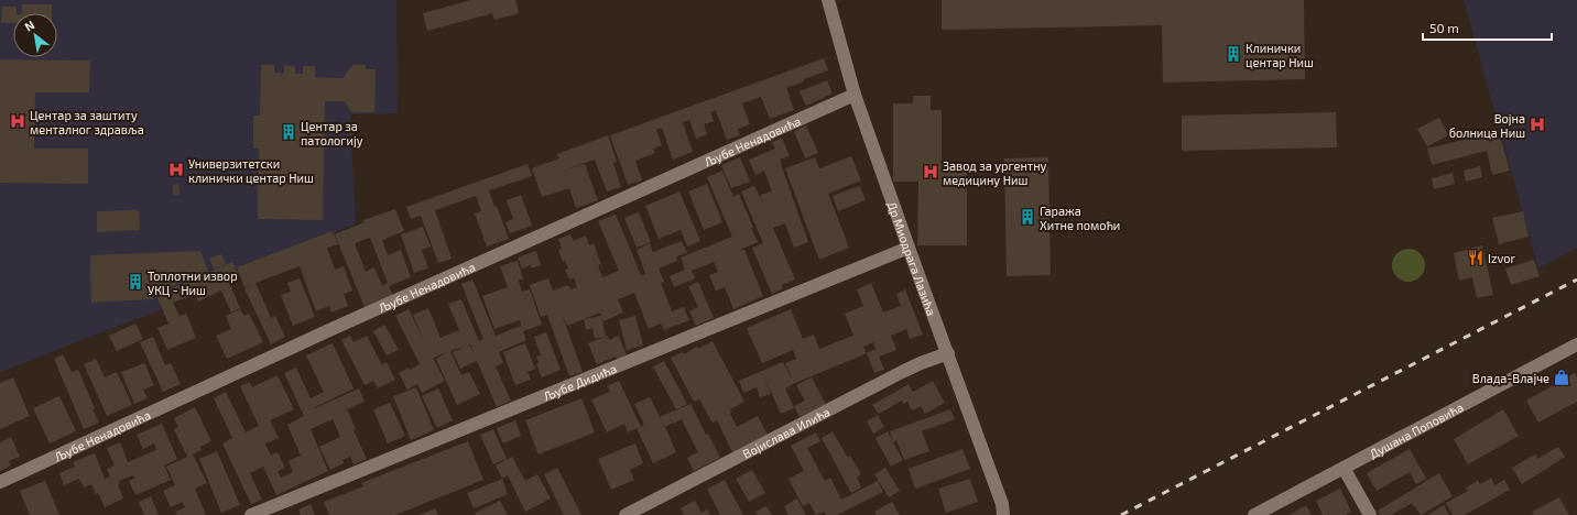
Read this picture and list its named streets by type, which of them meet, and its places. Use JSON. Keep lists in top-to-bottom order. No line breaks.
{"streets":{"street":["Љубе Ненадовића","Др Миодрага Лазића","Љубе Дидића","Душана Поповића","Војислава Илића"]},"crossings":[["Љубе Ненадовића","Др Миодрага Лазића"],["Др Миодрага Лазића","Љубе Дидића"],["Др Миодрага Лазића","Војислава Илића"]],"places":{"building":["Клинички центар Ниш","Центар за патологију","Гаража Хитне помоћи","Топлотни извор УКЦ - Ниш"],"hospital":["Центар за заштиту менталног здравља","Војна болница Ниш","Универзитетски клинички центар Ниш","Завод за ургентну медицину Ниш"],"restaurant":["Izvor"],"shop":["Влада-Влајче"]},"scale_bar":"50 m","north":"top left"}
